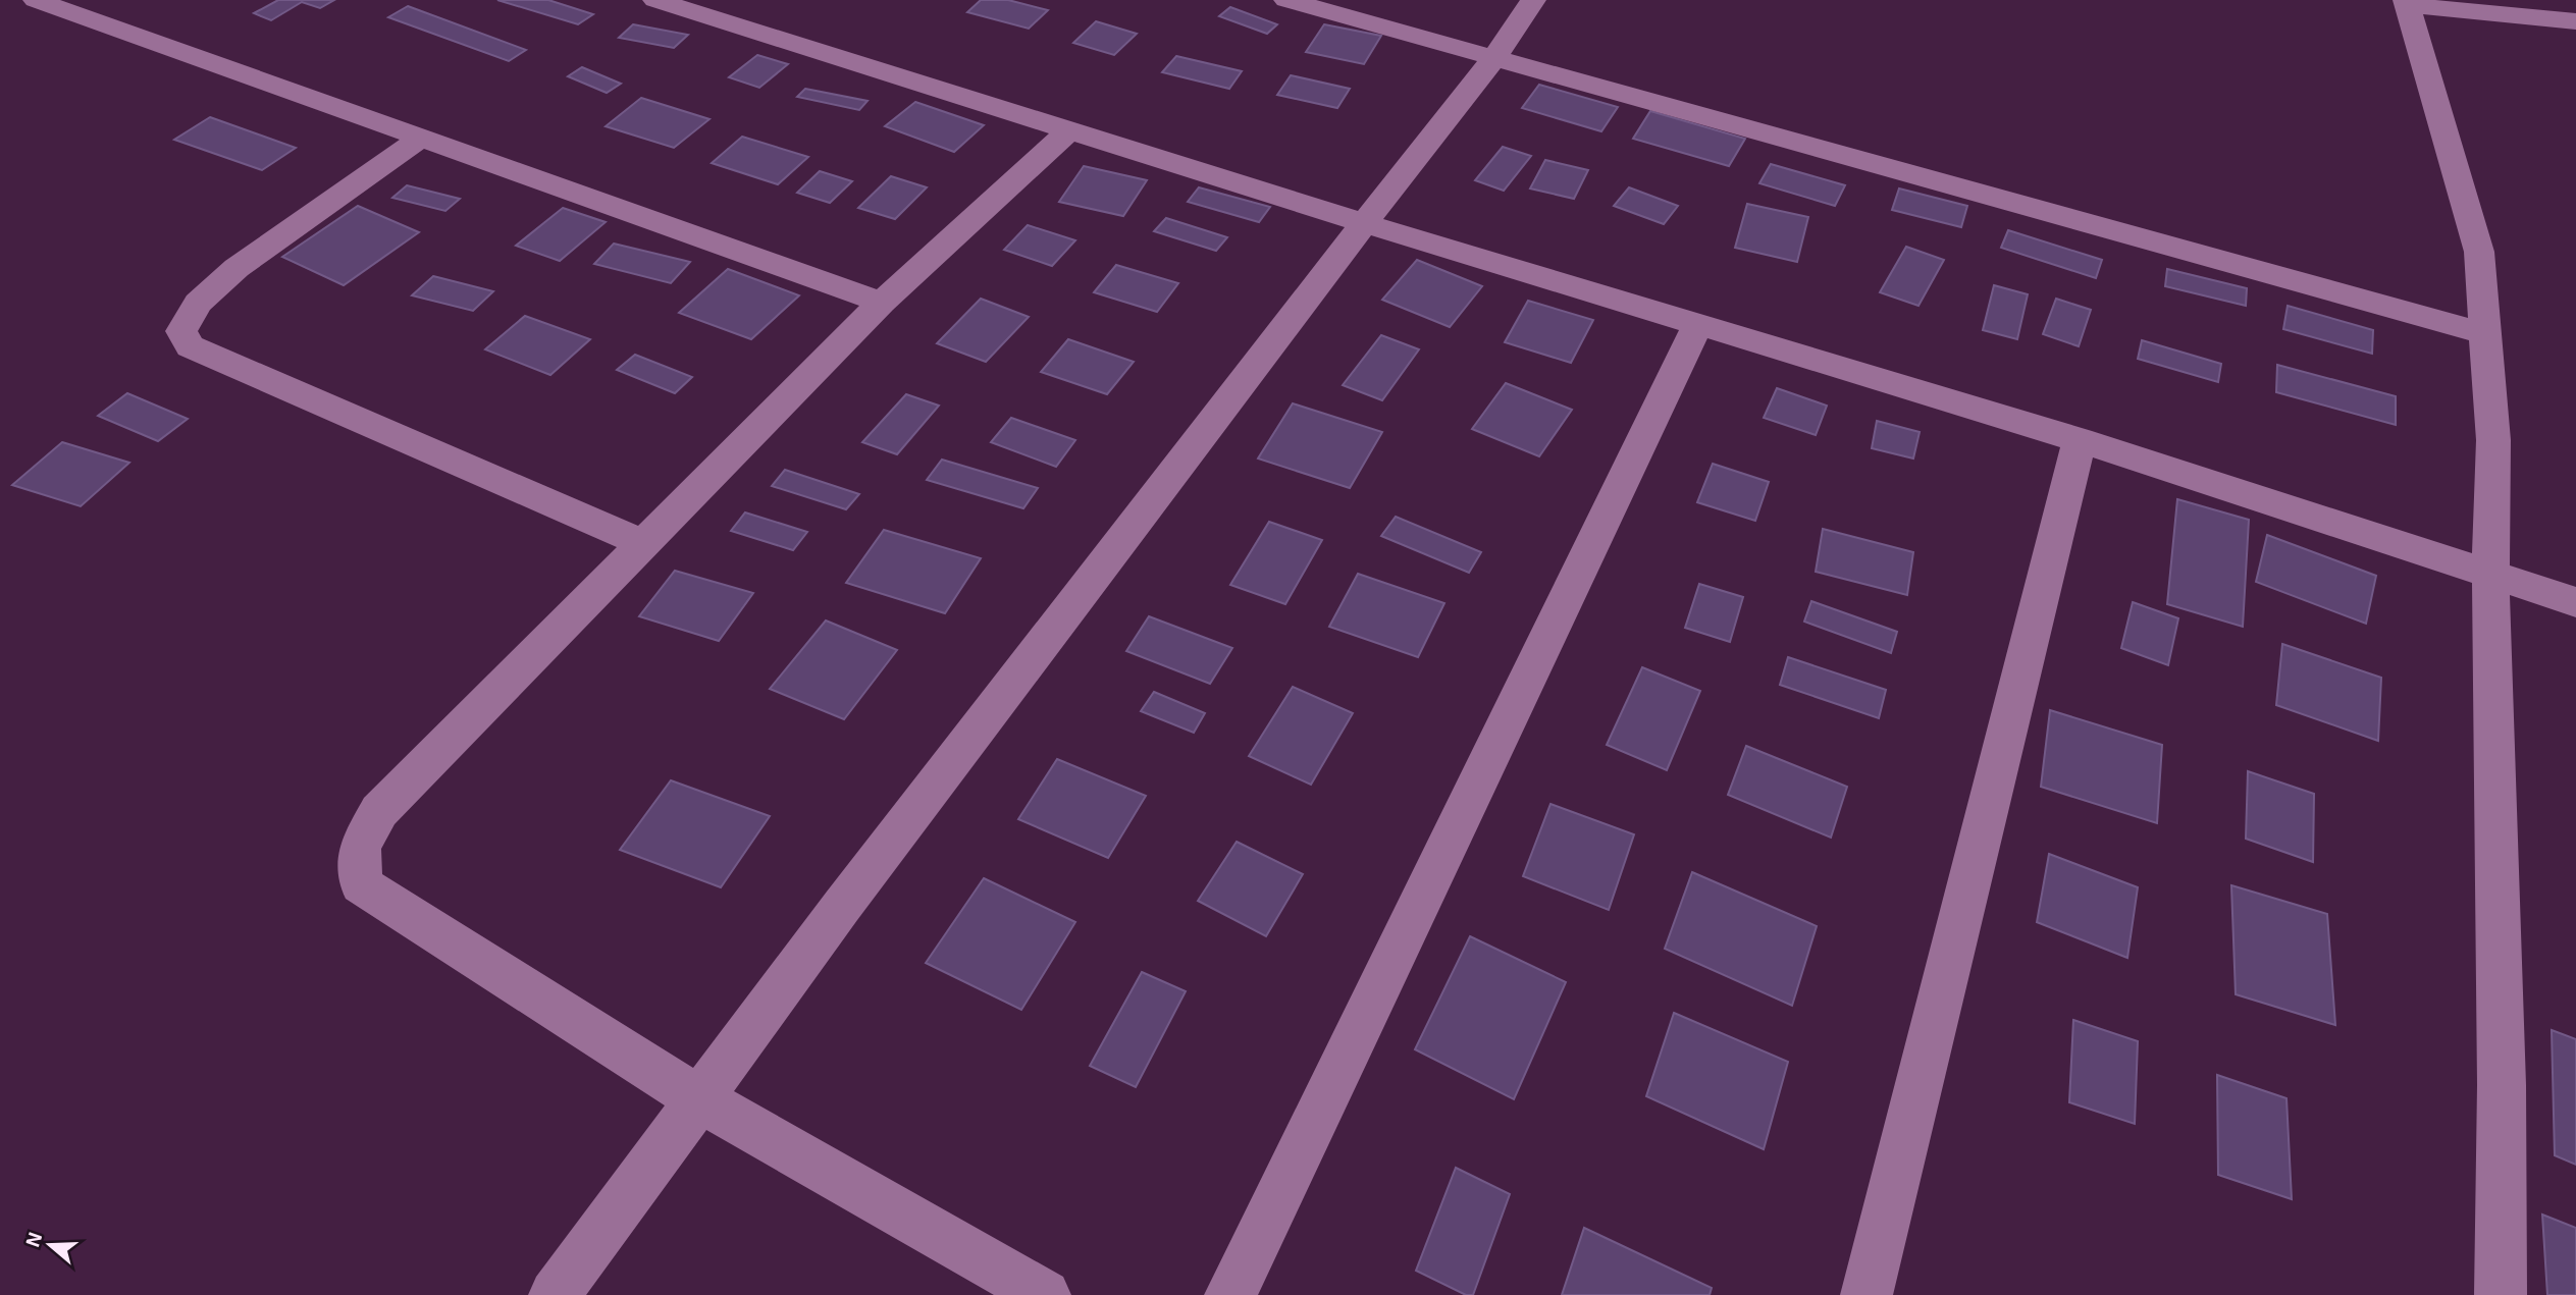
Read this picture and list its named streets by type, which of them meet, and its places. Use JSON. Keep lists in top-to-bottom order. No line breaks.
{"north":"left"}
